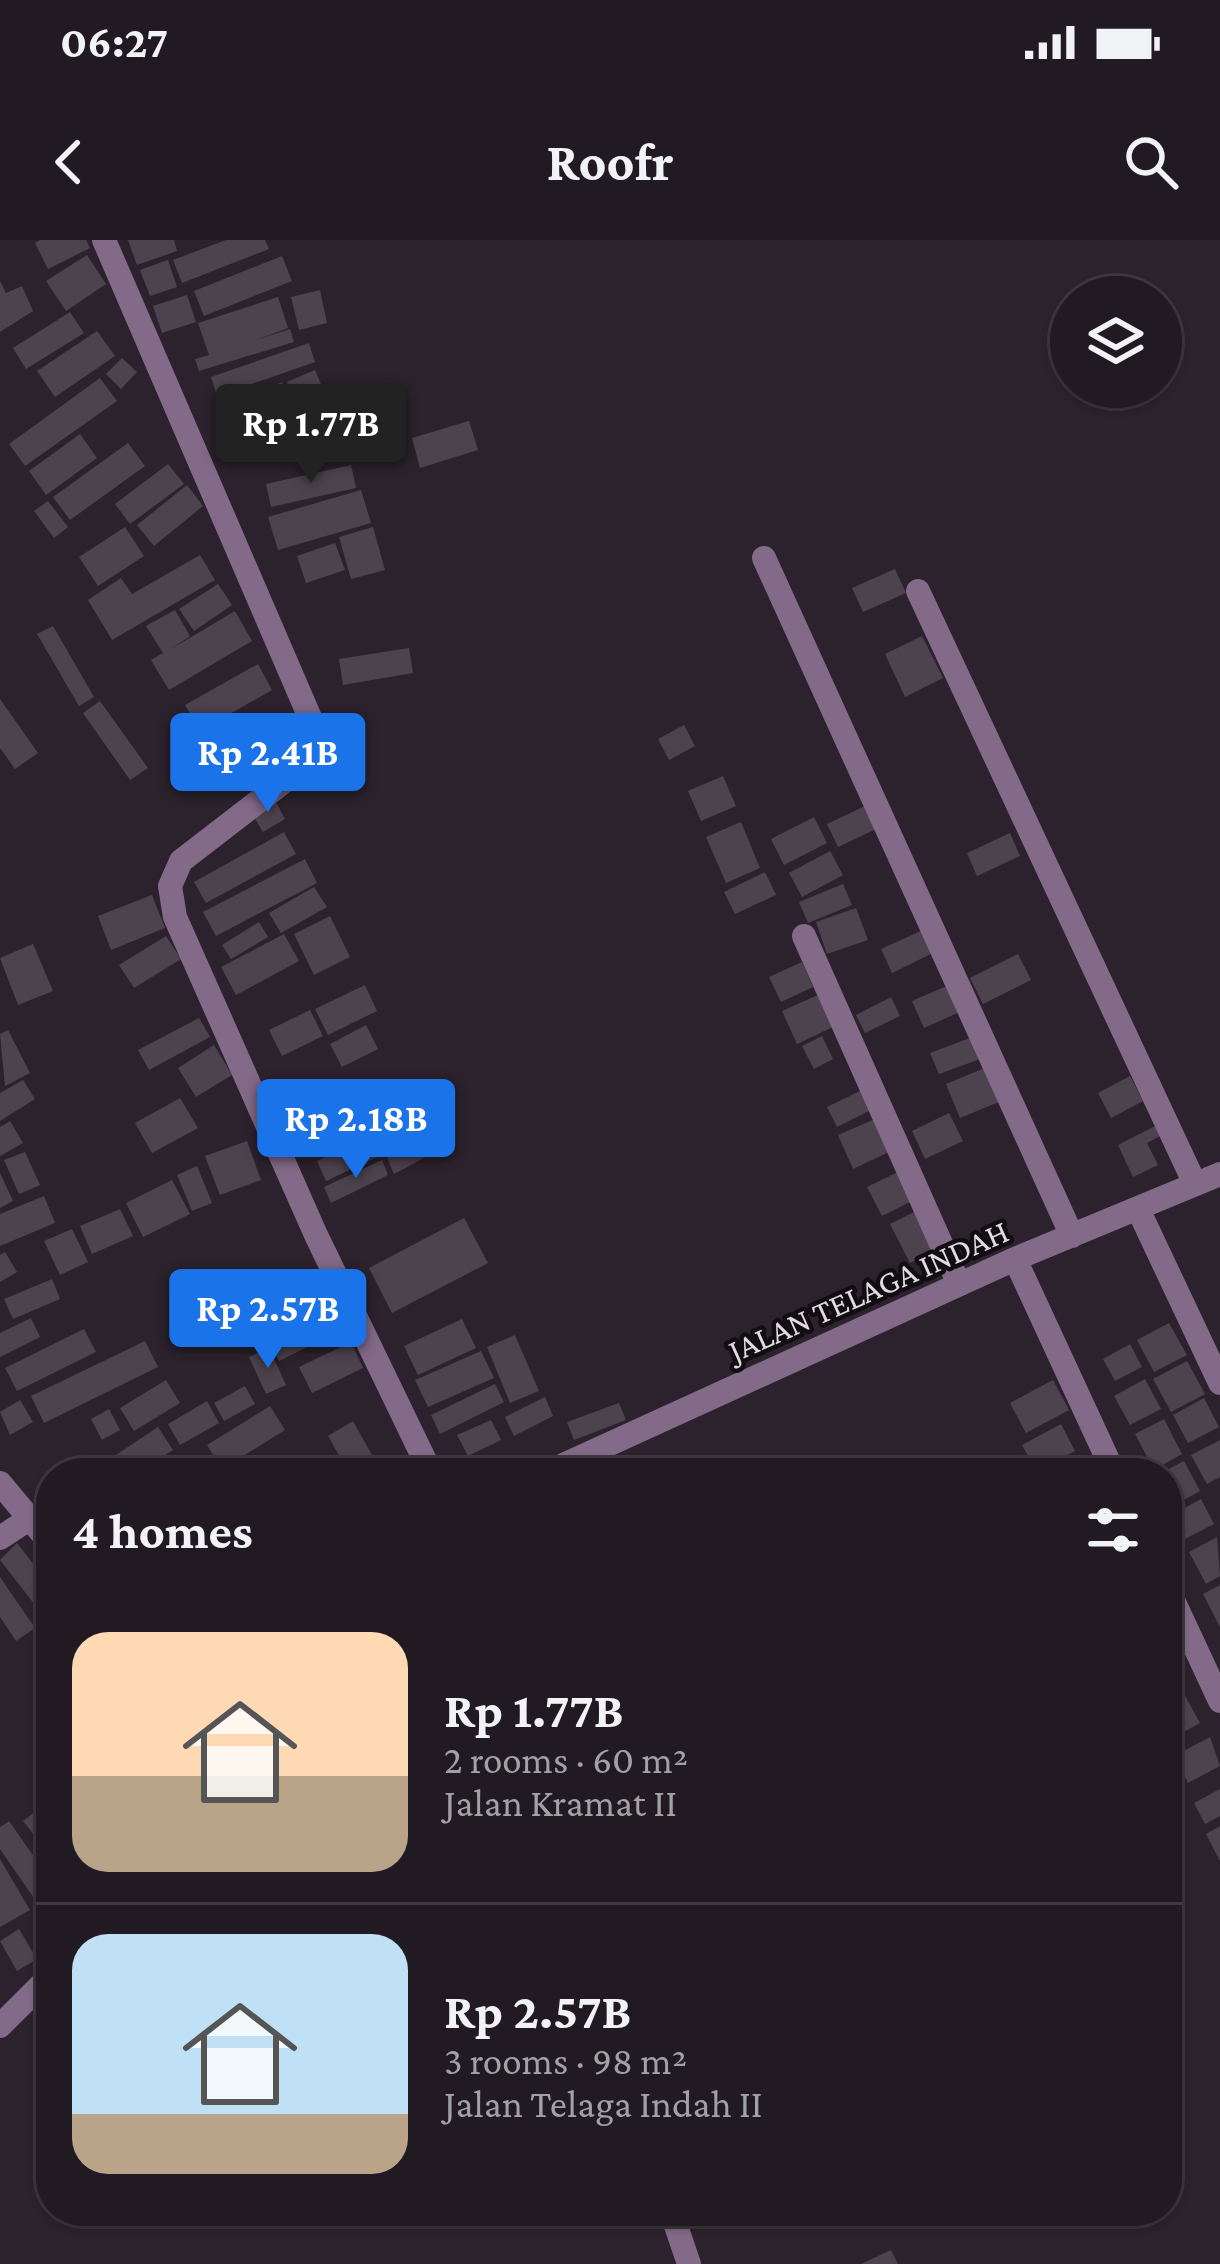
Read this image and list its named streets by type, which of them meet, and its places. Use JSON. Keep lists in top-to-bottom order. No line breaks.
{"streets":{"street":["JALAN TELAGA INDAH"]},"page":{"status":"06:27","header":"Roofr","price":["Rp 1.77B","Rp 2.41B","Rp 2.18B","Rp 2.57B"],"heading":"4 homes","list":[{"name":"Rp 1.77B","note":"2 rooms · 60 m² · Jalan Kramat II"},{"name":"Rp 2.57B","note":"3 rooms · 98 m² · Jalan Telaga Indah II"}]}}
